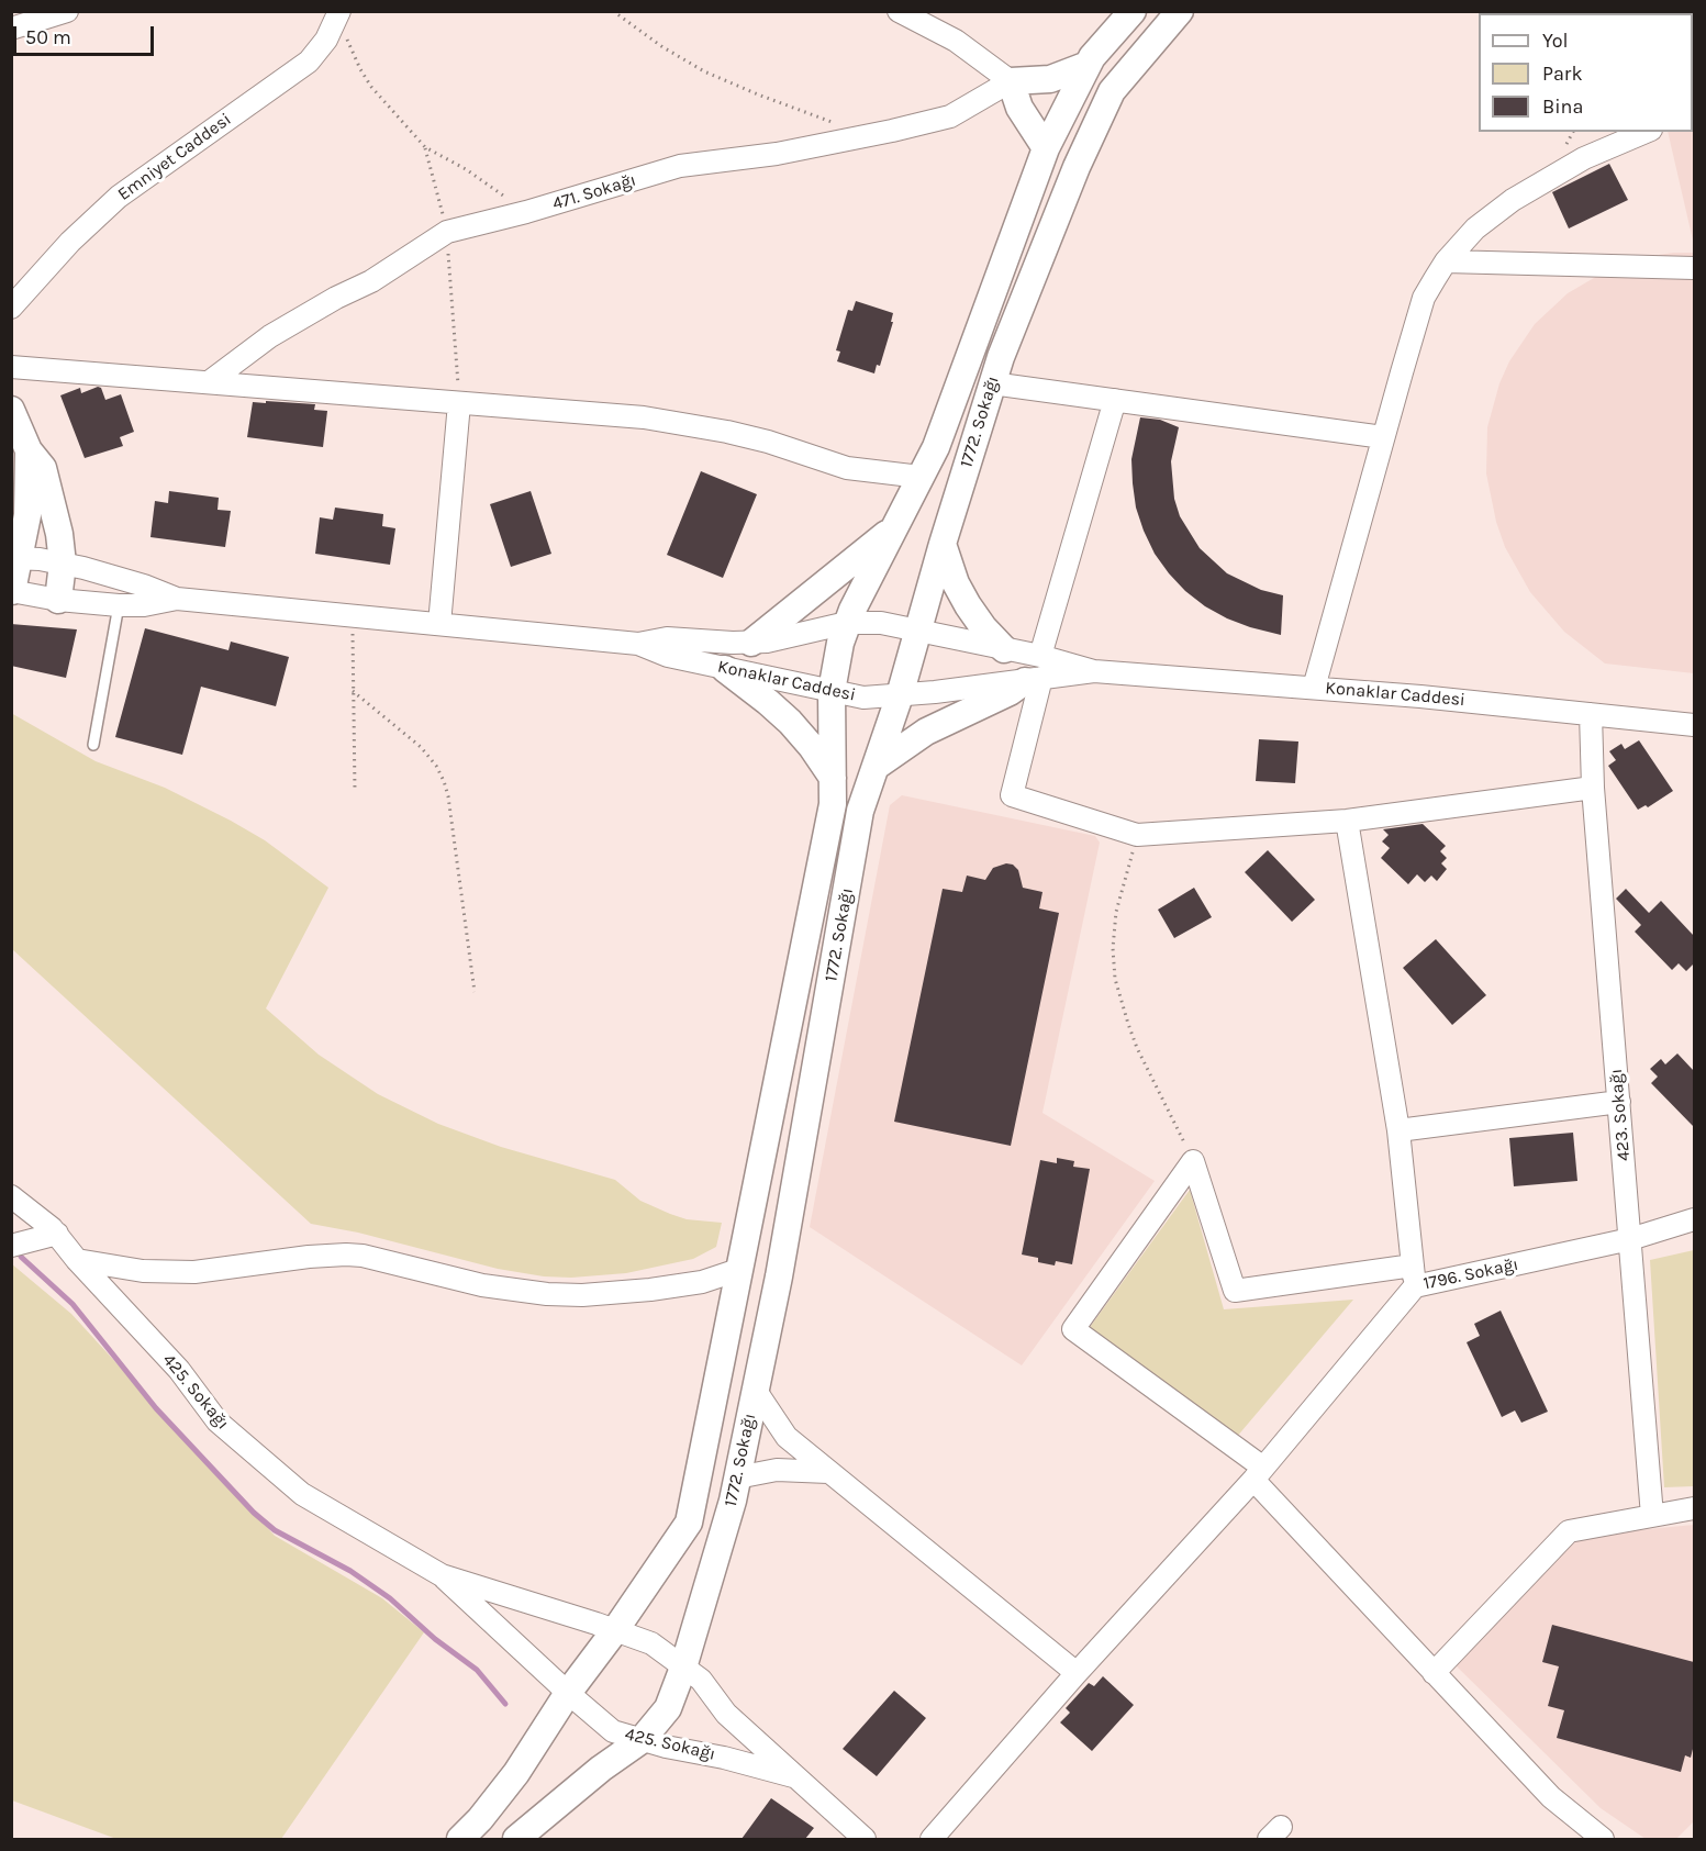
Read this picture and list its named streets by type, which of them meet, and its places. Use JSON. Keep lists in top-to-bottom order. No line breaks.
{"streets":{"street":["Emniyet Caddesi","471. Sokağı","1772. Sokağı","Konaklar Caddesi","423. Sokağı","1796. Sokağı","425. Sokağı"]},"crossings":[["1772. Sokağı","Konaklar Caddesi"],["1772. Sokağı","425. Sokağı"],["Konaklar Caddesi","423. Sokağı"],["423. Sokağı","1796. Sokağı"]],"legend":["Yol","Park","Bina"],"scale_bar":"50 m"}
